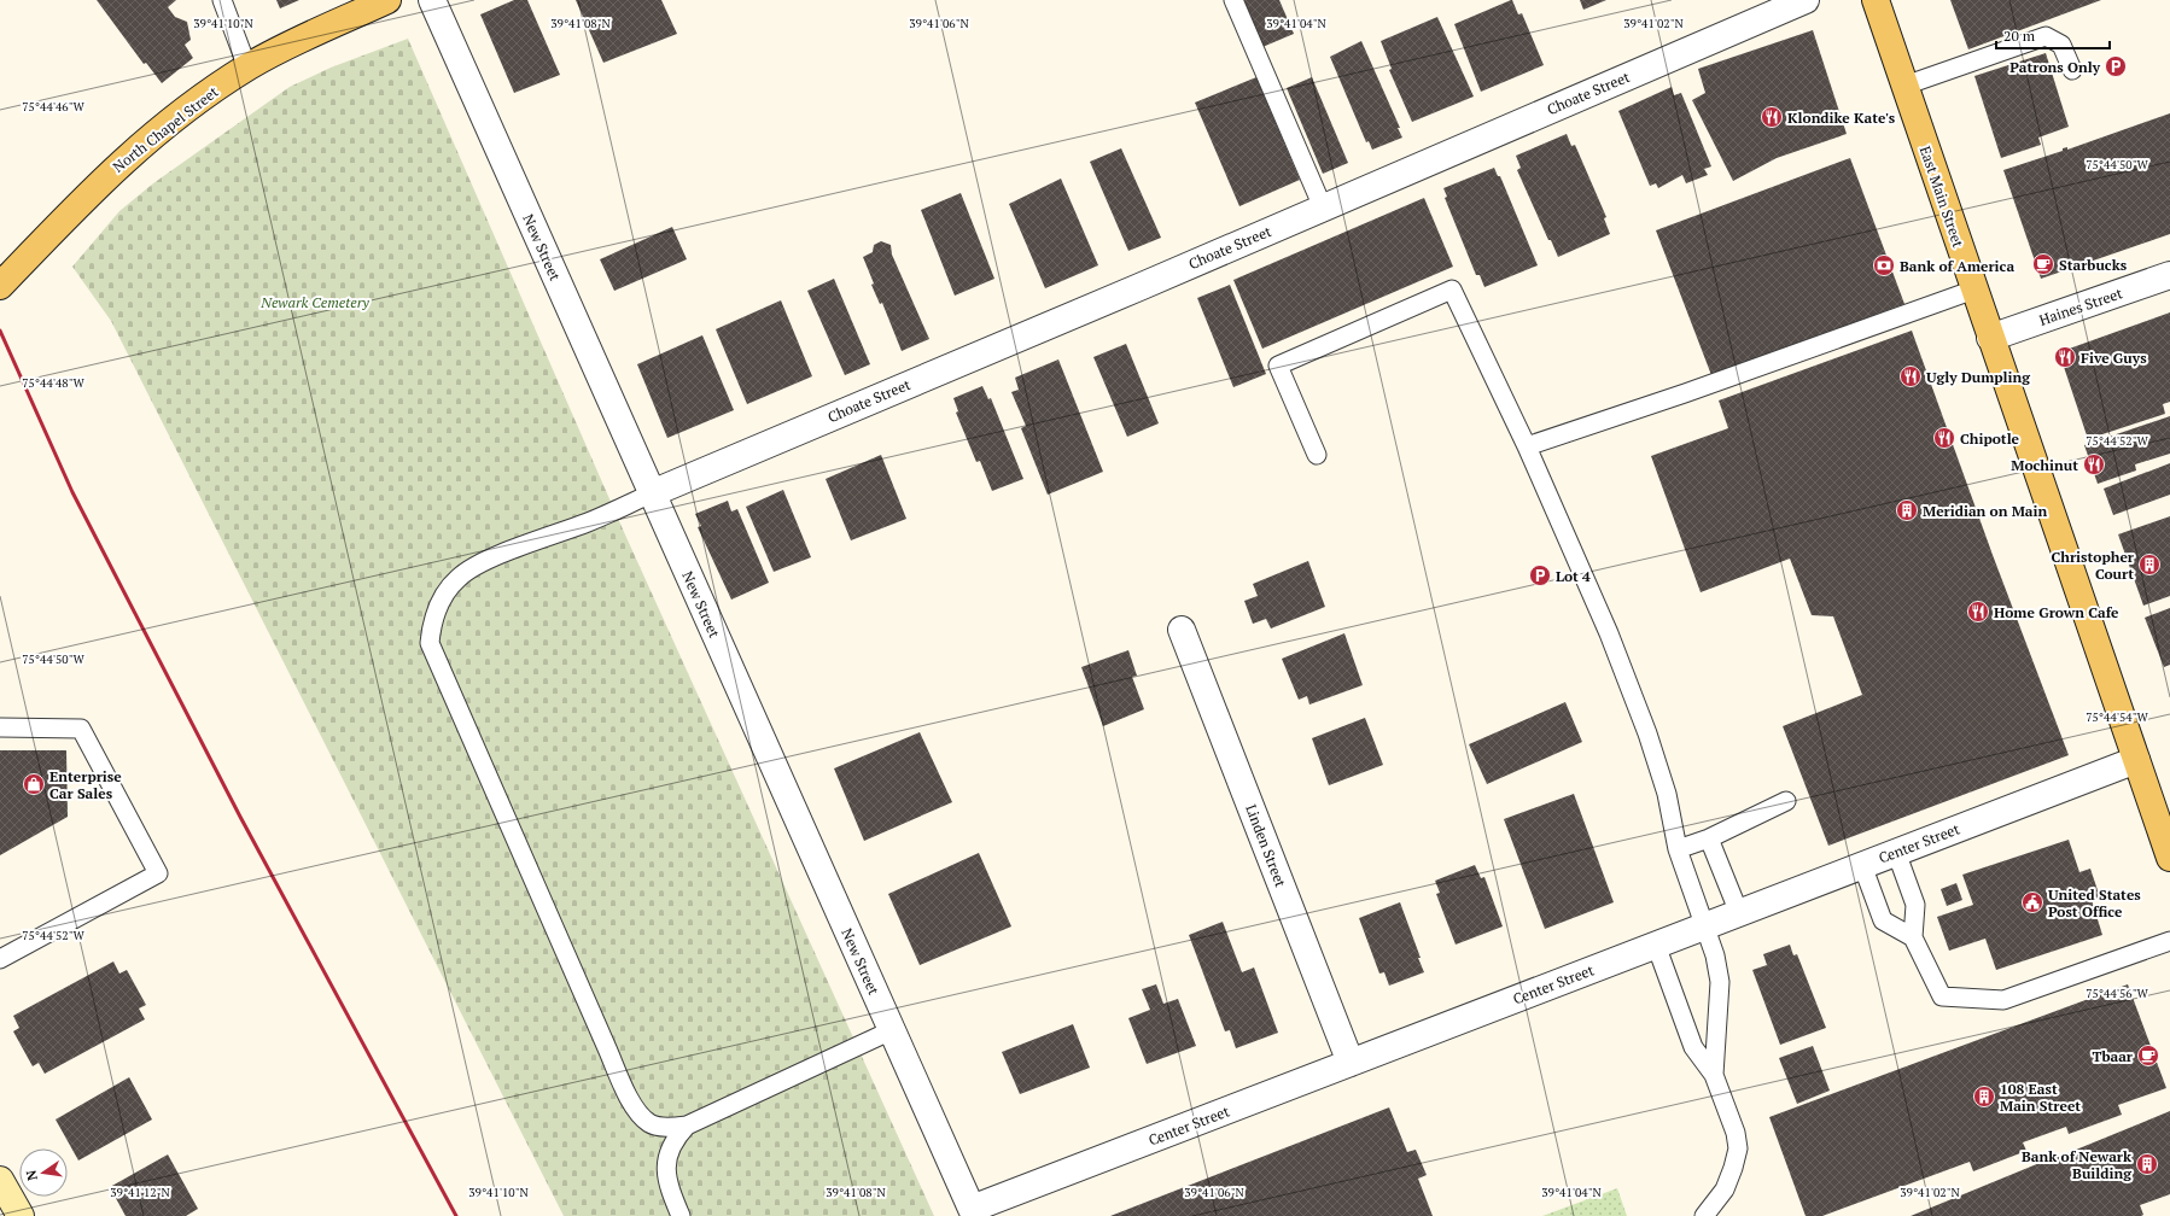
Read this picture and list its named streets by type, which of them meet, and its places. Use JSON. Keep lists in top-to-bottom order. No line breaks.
{"streets":{"main road":["North Chapel Street","East Main Street"],"street":["Choate Street","New Street","Haines Street","Center Street","Linden Street"]},"crossings":[["Choate Street","New Street"],["East Main Street","Haines Street"],["East Main Street","Center Street"],["New Street","Center Street"],["Center Street","Linden Street"]],"parks":["Newark Cemetery"],"places":{"parking":["Patrons Only","Lot 4"],"restaurant":["Klondike Kate's","Five Guys","Ugly Dumpling","Chipotle","Mochinut","Home Grown Cafe"],"cafe":["Starbucks","Tbaar"],"bank":["Bank of America"],"building":["Meridian on Main","Christopher Court","108 East Main Street","Bank of Newark Building"],"shop":["Enterprise Car Sales"],"public building":["United States Post Office"]},"scale_bar":"20 m","north":"left","coordinates":["39°41'10\"N","39°41'08\"N","39°41'06\"N","39°41'04\"N","39°41'02\"N","75°44'46\"W","75°44'50\"W","75°44'48\"W","75°44'52\"W","75°44'54\"W","75°44'56\"W","39°41'12\"N"]}
